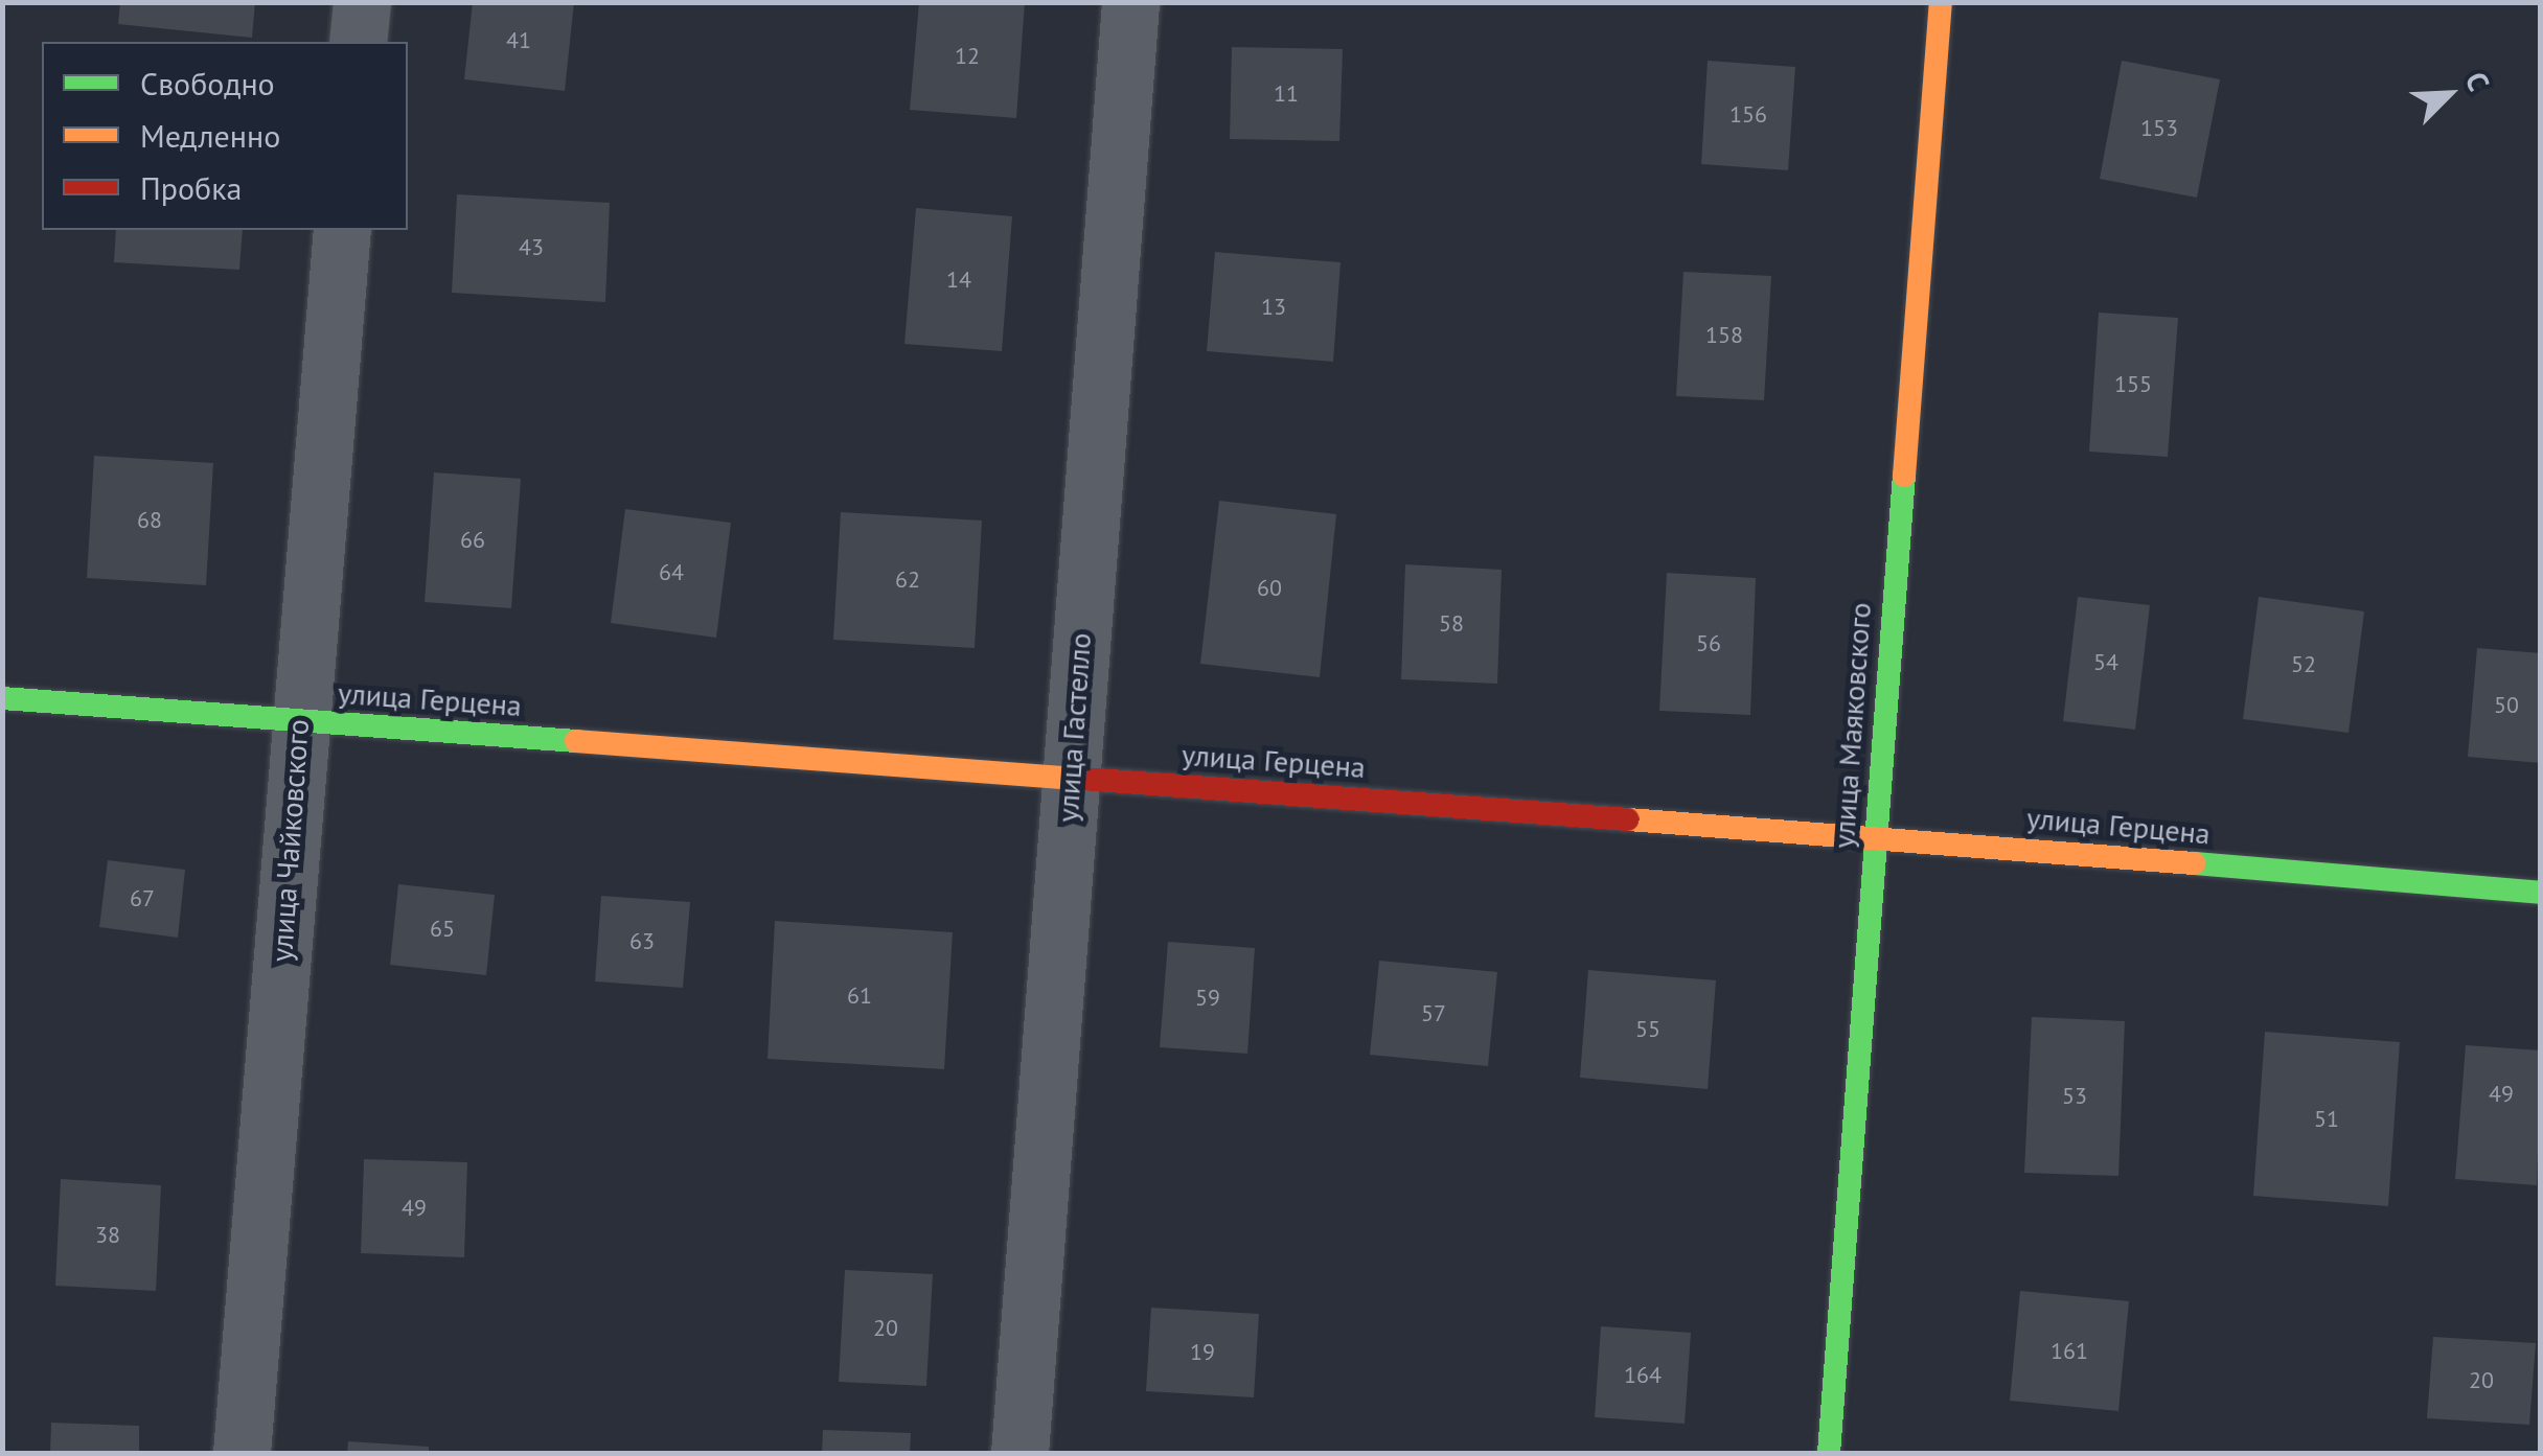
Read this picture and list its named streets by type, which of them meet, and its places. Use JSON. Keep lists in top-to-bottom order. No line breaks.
{"streets":{"street":["улица Герцена","улица Маяковского","улица Гастелло","улица Чайковского"]},"crossings":[["улица Герцена","улица Маяковского"],["улица Герцена","улица Гастелло"],["улица Герцена","улица Чайковского"]],"house_numbers":["41","12","11","156","153","43","14","13","158","155","68","66","64","62","60","58","56","54","52","50","67","65","63","61","59","57","55","49","53","51","49","38","20","161","19","164","20"],"legend":["Свободно","Медленно","Пробка"],"north":"top right"}
